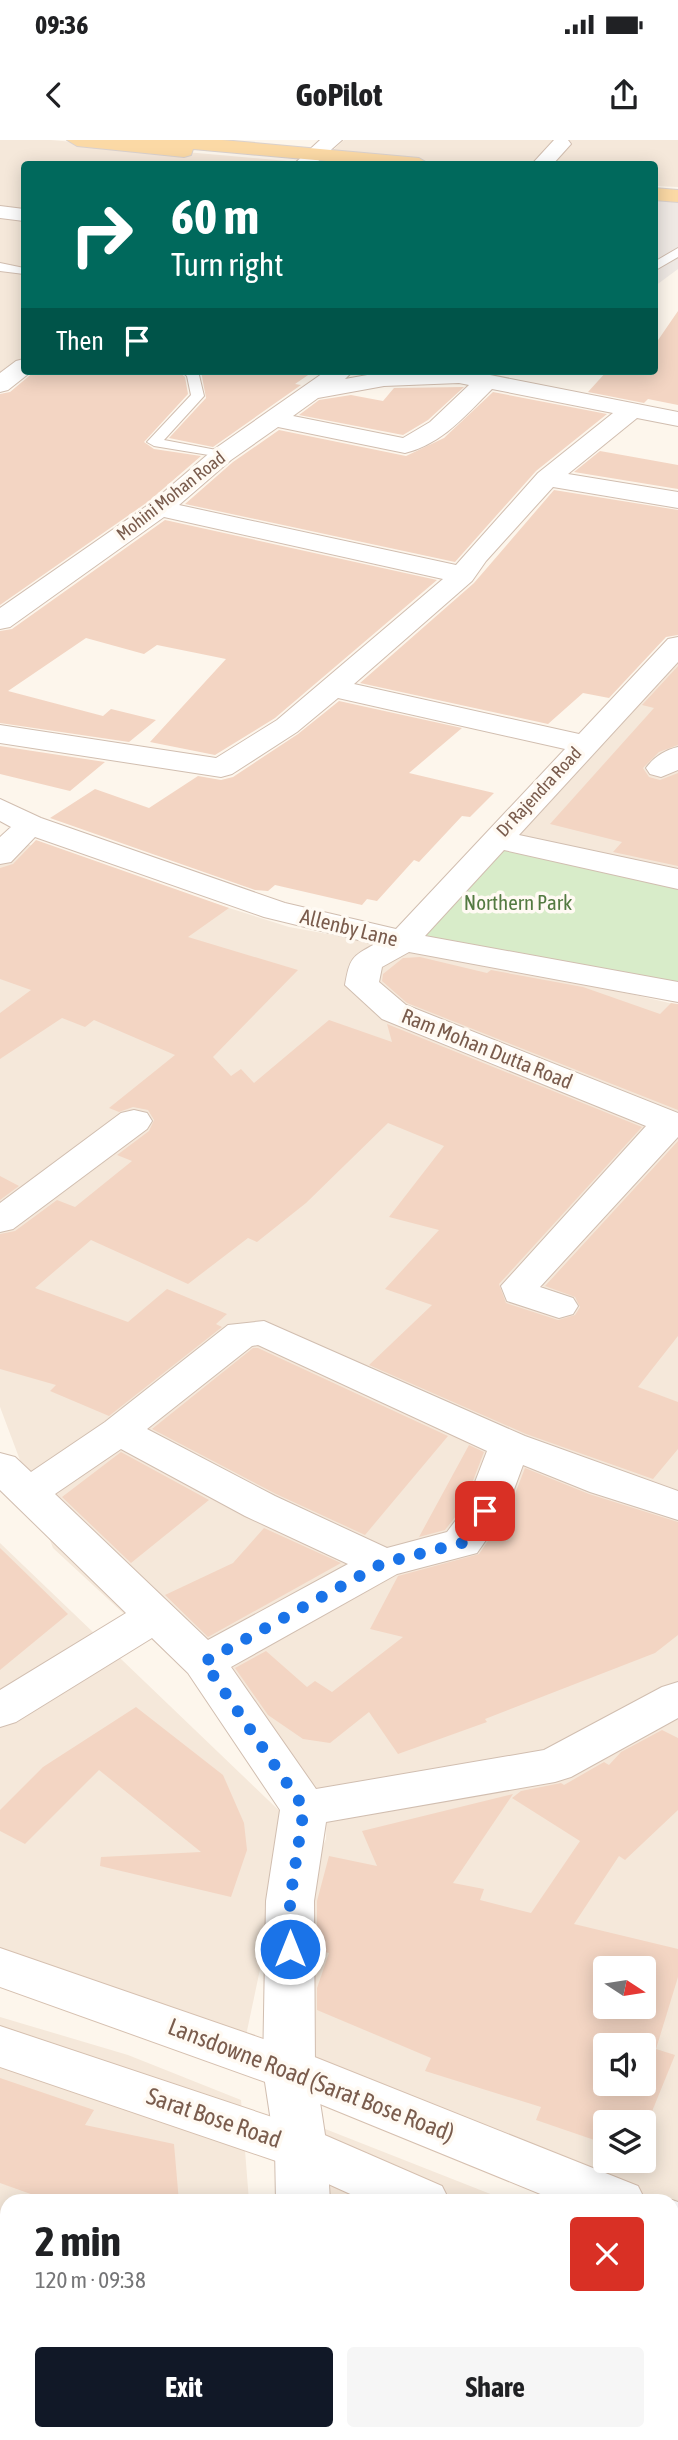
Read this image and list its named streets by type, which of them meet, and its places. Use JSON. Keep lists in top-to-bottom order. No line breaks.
{"streets":{"street":["Mohini Mohan Road","Dr Rajendra Road","Allenby Lane","Ram Mohan Dutta Road","Lansdowne Road (Sarat Bose Road)","Sarat Bose Road"]},"crossings":[["Dr Rajendra Road","Allenby Lane"],["Dr Rajendra Road","Ram Mohan Dutta Road"],["Allenby Lane","Ram Mohan Dutta Road"]],"parks":["Northern Park"],"north":"right","page":{"status":"09:36","header":"GoPilot","turn":["60 m","Turn right"],"then":"Then","heading":["2 min","120 m · 09:38"],"buttons":["Exit","Share"]}}
